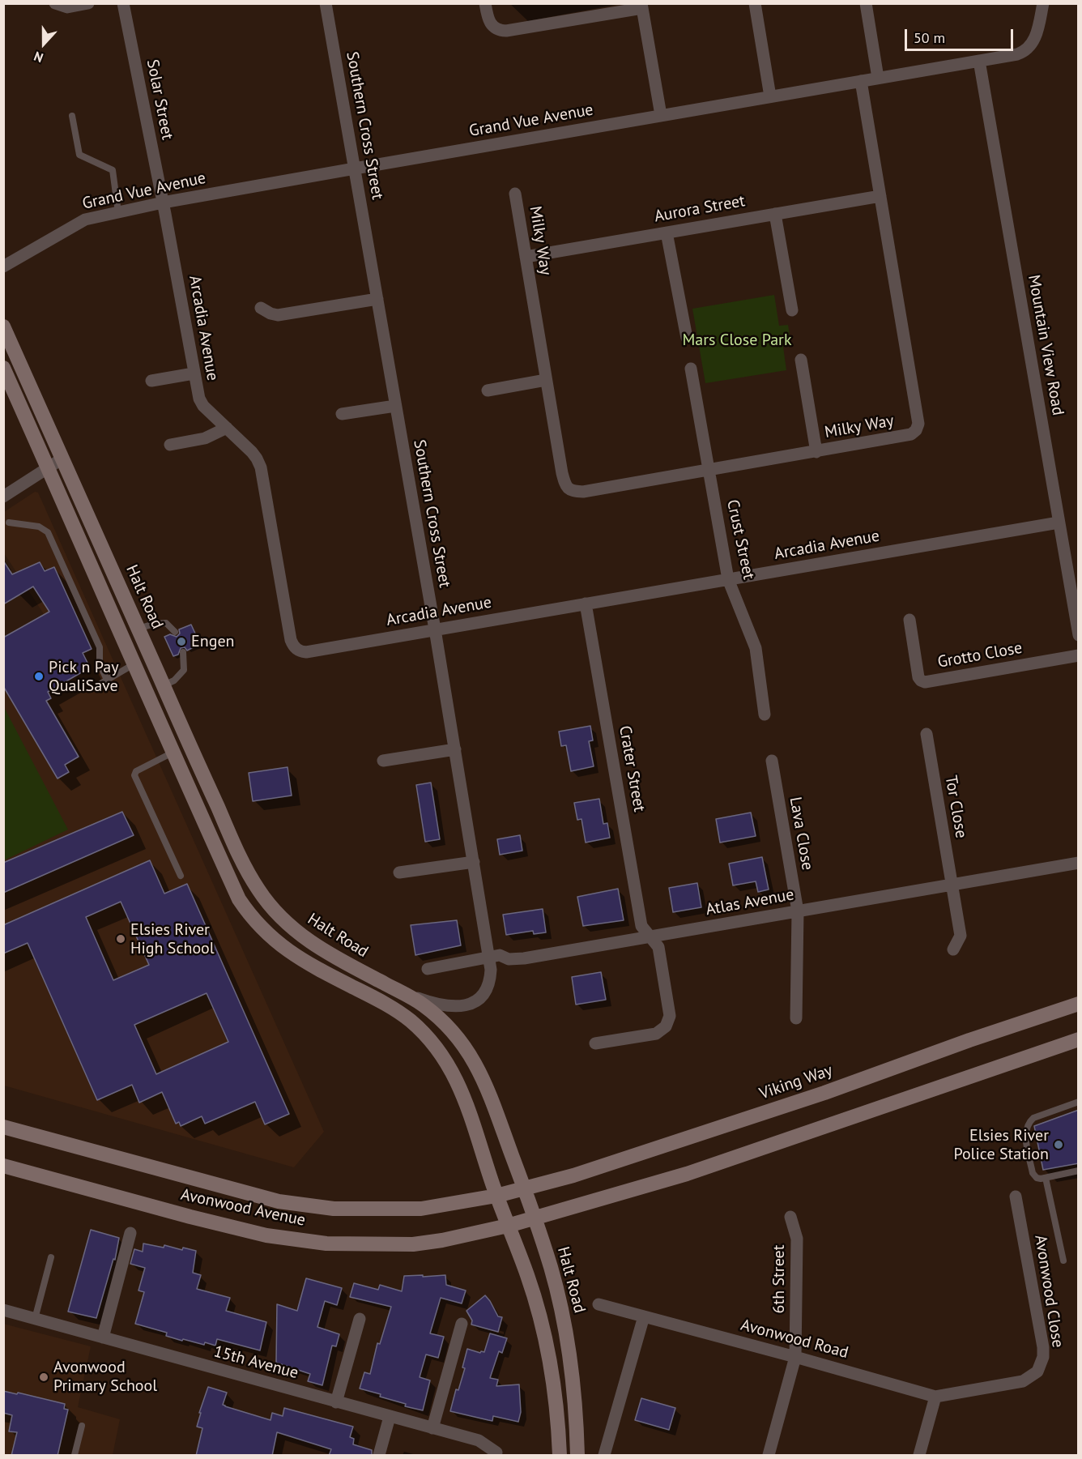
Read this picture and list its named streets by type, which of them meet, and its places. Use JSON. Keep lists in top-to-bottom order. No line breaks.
{"streets":{"street":["Solar Street","Grand Vue Avenue","Southern Cross Street","Aurora Street","Milky Way","Arcadia Avenue","Mountain View Road","Crust Street","Halt Road","Grotto Close","Crater Street","Tor Close","Lava Close","Atlas Avenue","Viking Way","Avonwood Avenue","6th Street","Avonwood Close","Avonwood Road","15th Avenue"]},"crossings":[["Solar Street","Grand Vue Avenue"],["Solar Street","Arcadia Avenue"],["Grand Vue Avenue","Southern Cross Street"],["Grand Vue Avenue","Milky Way"],["Grand Vue Avenue","Arcadia Avenue"],["Grand Vue Avenue","Mountain View Road"],["Southern Cross Street","Arcadia Avenue"],["Southern Cross Street","Halt Road"],["Southern Cross Street","Atlas Avenue"],["Aurora Street","Milky Way"],["Milky Way","Crust Street"],["Arcadia Avenue","Mountain View Road"],["Arcadia Avenue","Crust Street"],["Arcadia Avenue","Crater Street"],["Halt Road","Viking Way"],["Halt Road","Avonwood Avenue"],["Crater Street","Atlas Avenue"],["Tor Close","Atlas Avenue"],["Lava Close","Atlas Avenue"],["Viking Way","Avonwood Avenue"],["6th Street","Avonwood Road"],["Avonwood Close","Avonwood Road"]],"parks":["Mars Close Park"],"places":["Engen","Pick n Pay QualiSave","Elsies River High School","Elsies River Police Station","Avonwood Primary School"],"scale_bar":"50 m","north":"bottom"}
